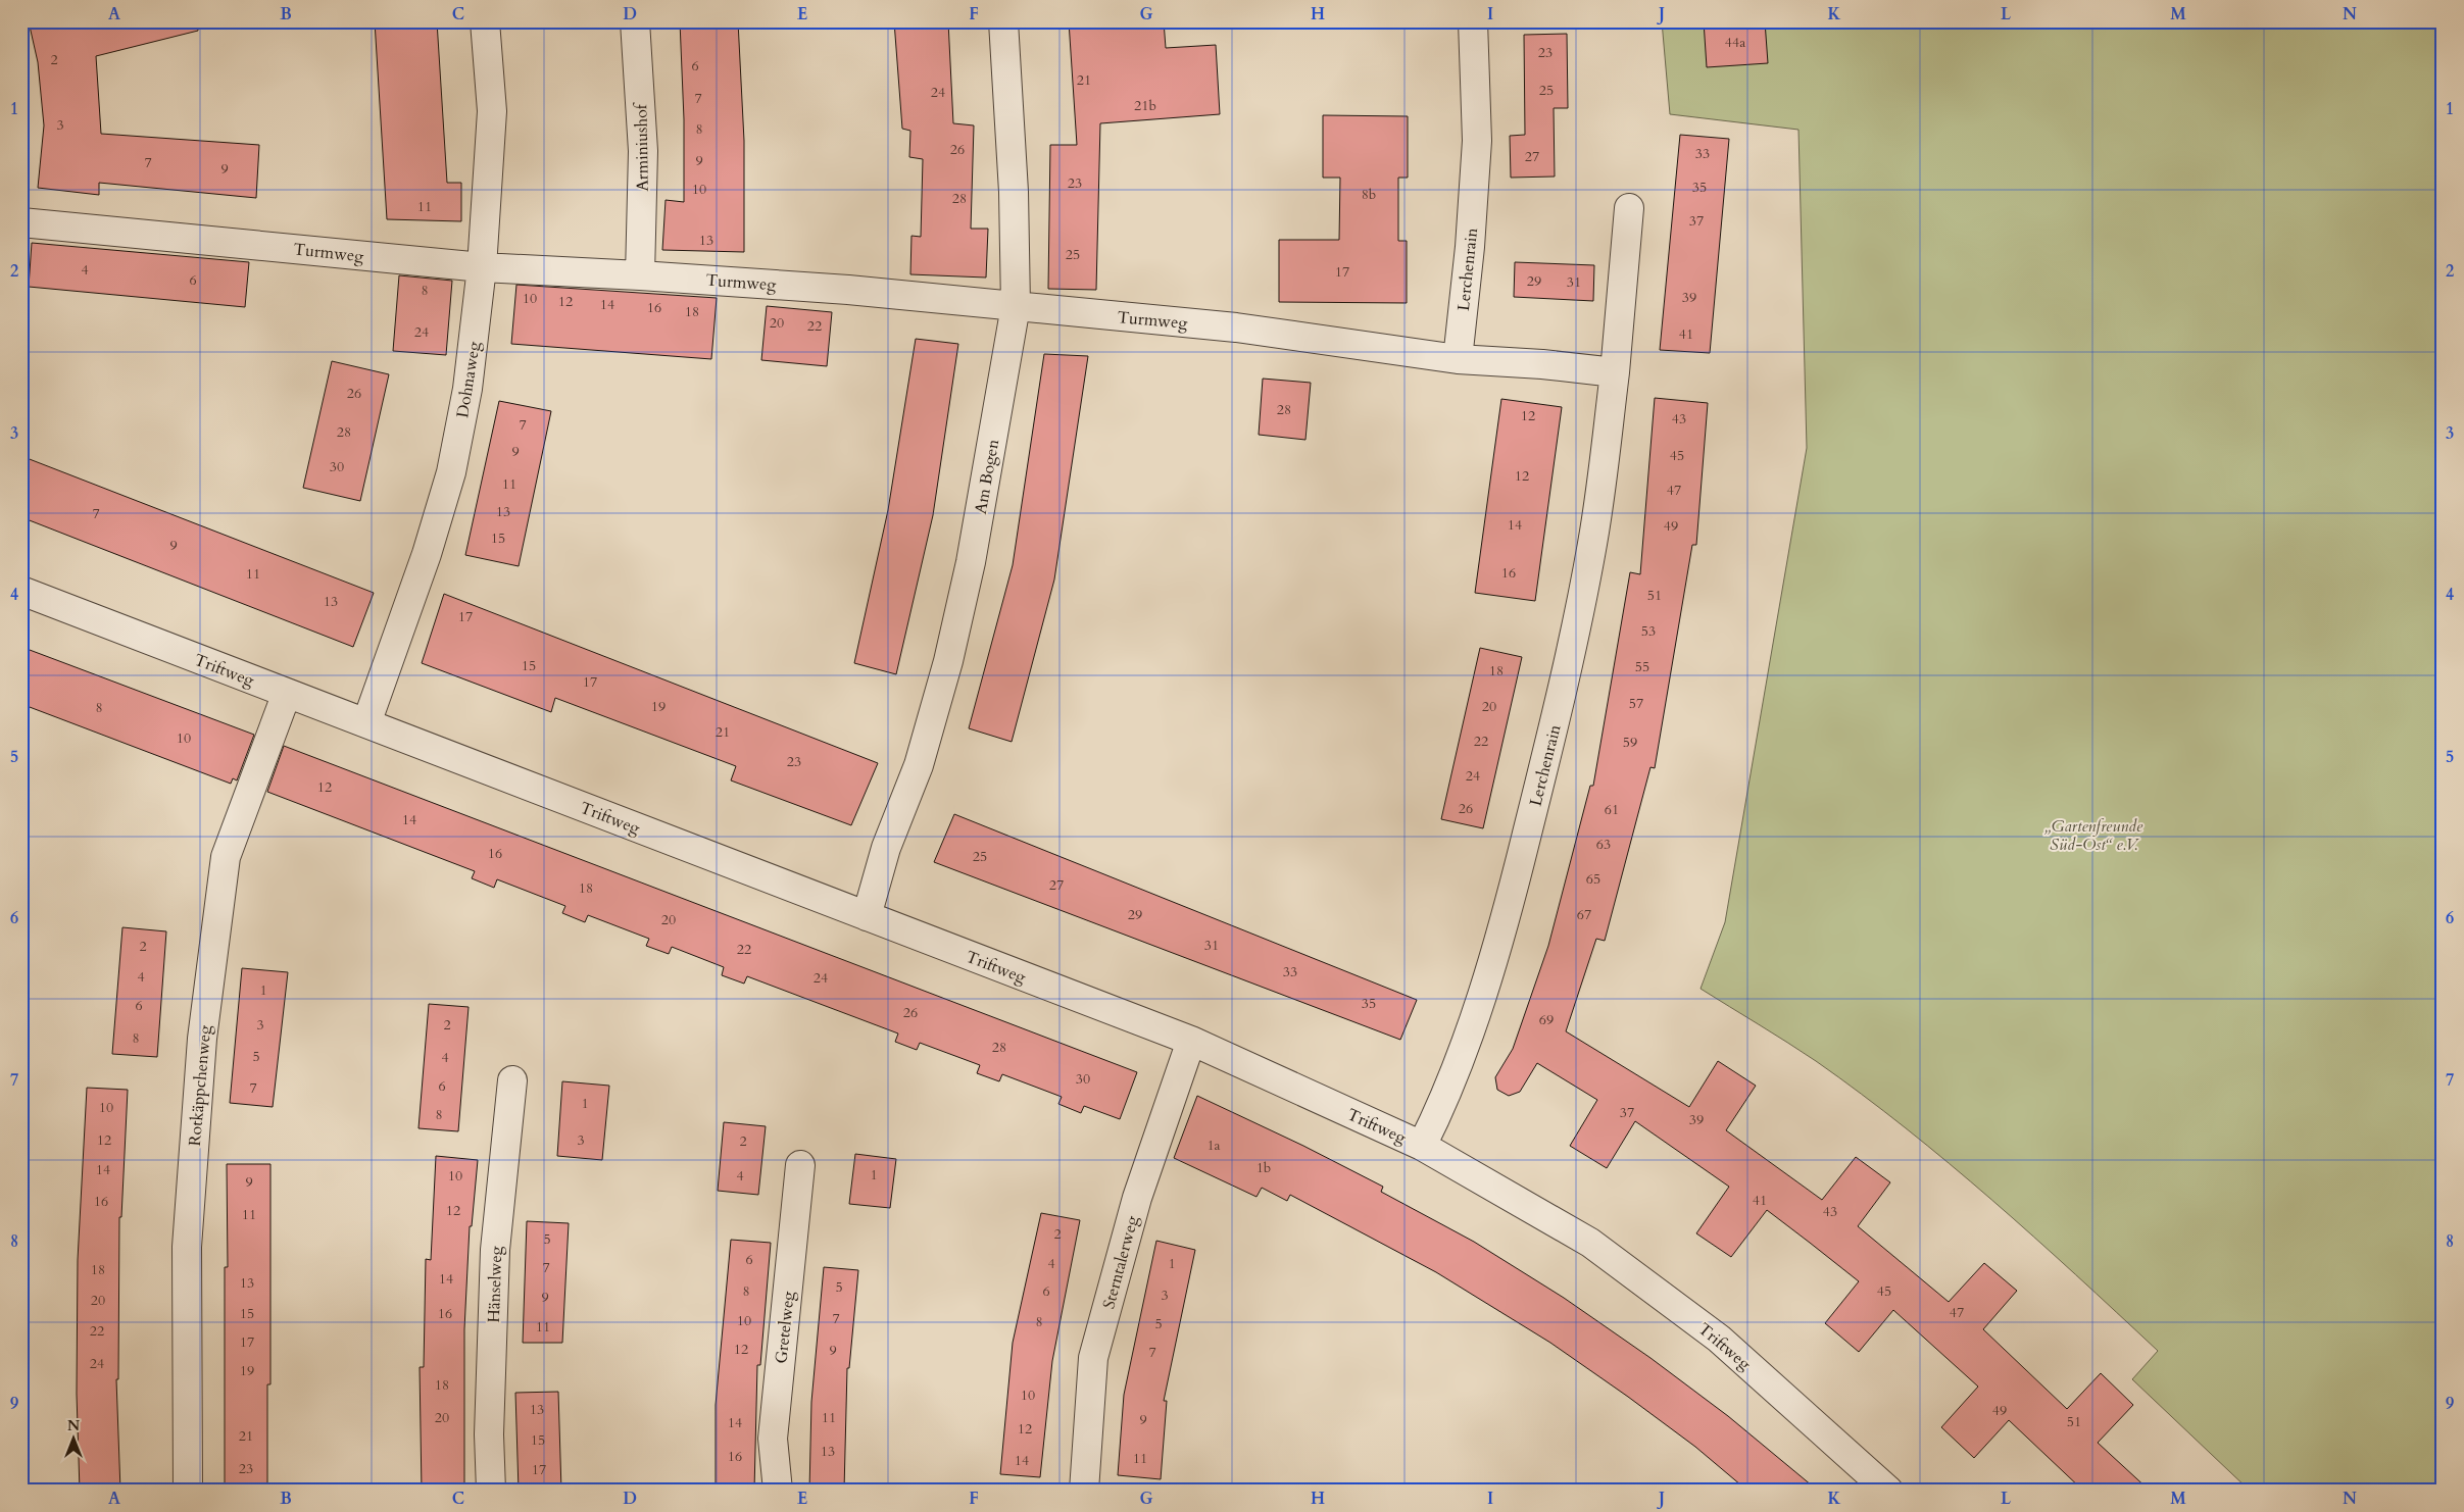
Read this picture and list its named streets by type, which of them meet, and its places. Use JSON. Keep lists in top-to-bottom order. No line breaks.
{"streets":{"street":["Arminiushof","Turmweg","Lerchenrain","Dohnaweg","Am Bogen","Triftweg","Rotkäppchenweg","Sterntalerweg","Hänselweg","Gretelweg"]},"crossings":[["Arminiushof","Turmweg"],["Turmweg","Lerchenrain"],["Turmweg","Dohnaweg"],["Turmweg","Am Bogen"],["Lerchenrain","Triftweg"],["Dohnaweg","Triftweg"],["Am Bogen","Triftweg"],["Triftweg","Rotkäppchenweg"],["Triftweg","Sterntalerweg"]],"parks":["„Gartenfreunde Süd-Ost“ e.V."],"house_numbers":["44a","23","2","6","21","25","24","7","21b","3","8","26","33","27","9","7","9","23","35","10","8b","28","11","37","13","25","4","17","6","29","31","8","39","10","12","14","16","18","20","22","24","41","26","28","12","43","7","28","9","45","30","12","11","47","13","7","14","49","15","9","16","11","51","13","17","53","15","55","18","17","57","19","20","8","21","10","22","59","23","24","12","26","61","14","63","16","25","65","27","18","29","67","20","31","2","22","33","4","24","1","35","6","26","69","3","2","8","28","5","4","30","6","7","1","10","37","8","39","12","3","2","1a","1b","14","1","10","4","9","41","16","12","43","11","2","5","6","4","1","7","18","14","13","5","8","6","45","3","9","20","47","15","16","7","10","8","5","11","22","17","12","9","7","24","19","18","10","13","49","20","11","9","51","14","12","21","15","13","16","11","14","23","17"],"north":"top","grid":{"columns":["A","B","C","D","E","F","G","H","I","J","K","L","M","N"],"rows":["1","2","3","4","5","6","7","8","9"]}}
